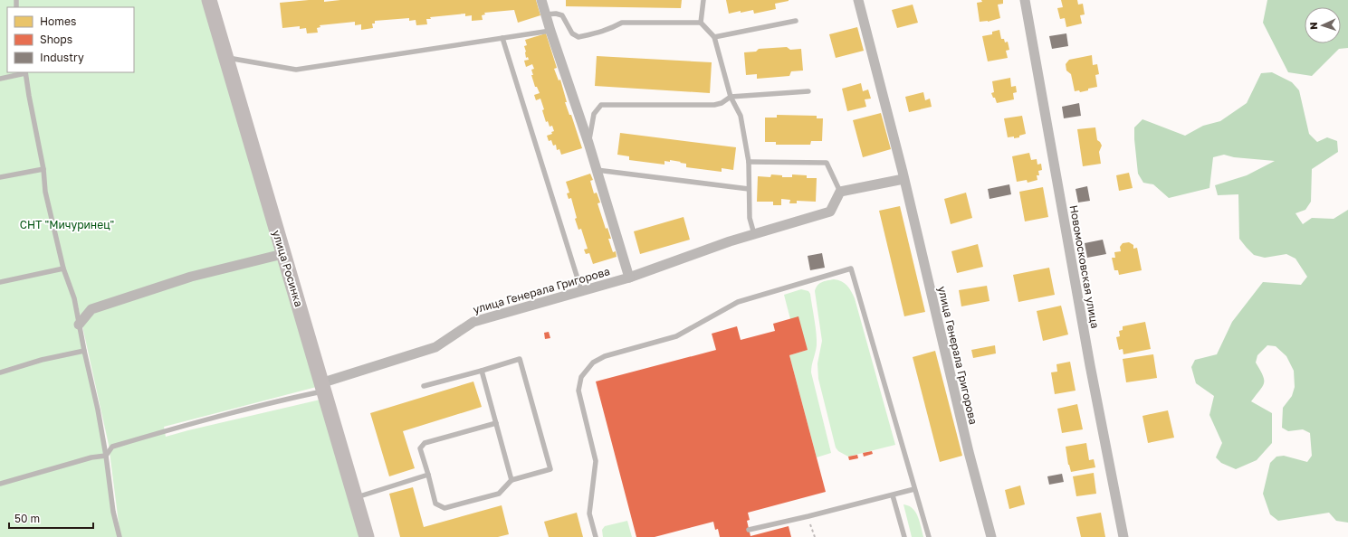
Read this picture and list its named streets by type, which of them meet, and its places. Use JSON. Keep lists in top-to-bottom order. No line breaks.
{"streets":{"main road":["улица Росинка"],"street":["Новомосковская улица","улица Генерала Григорова"]},"crossings":[["улица Росинка","улица Генерала Григорова"]],"parks":["СНТ \"Мичуринец\""],"legend":["Homes","Shops","Industry"],"scale_bar":"50 m","north":"left"}
